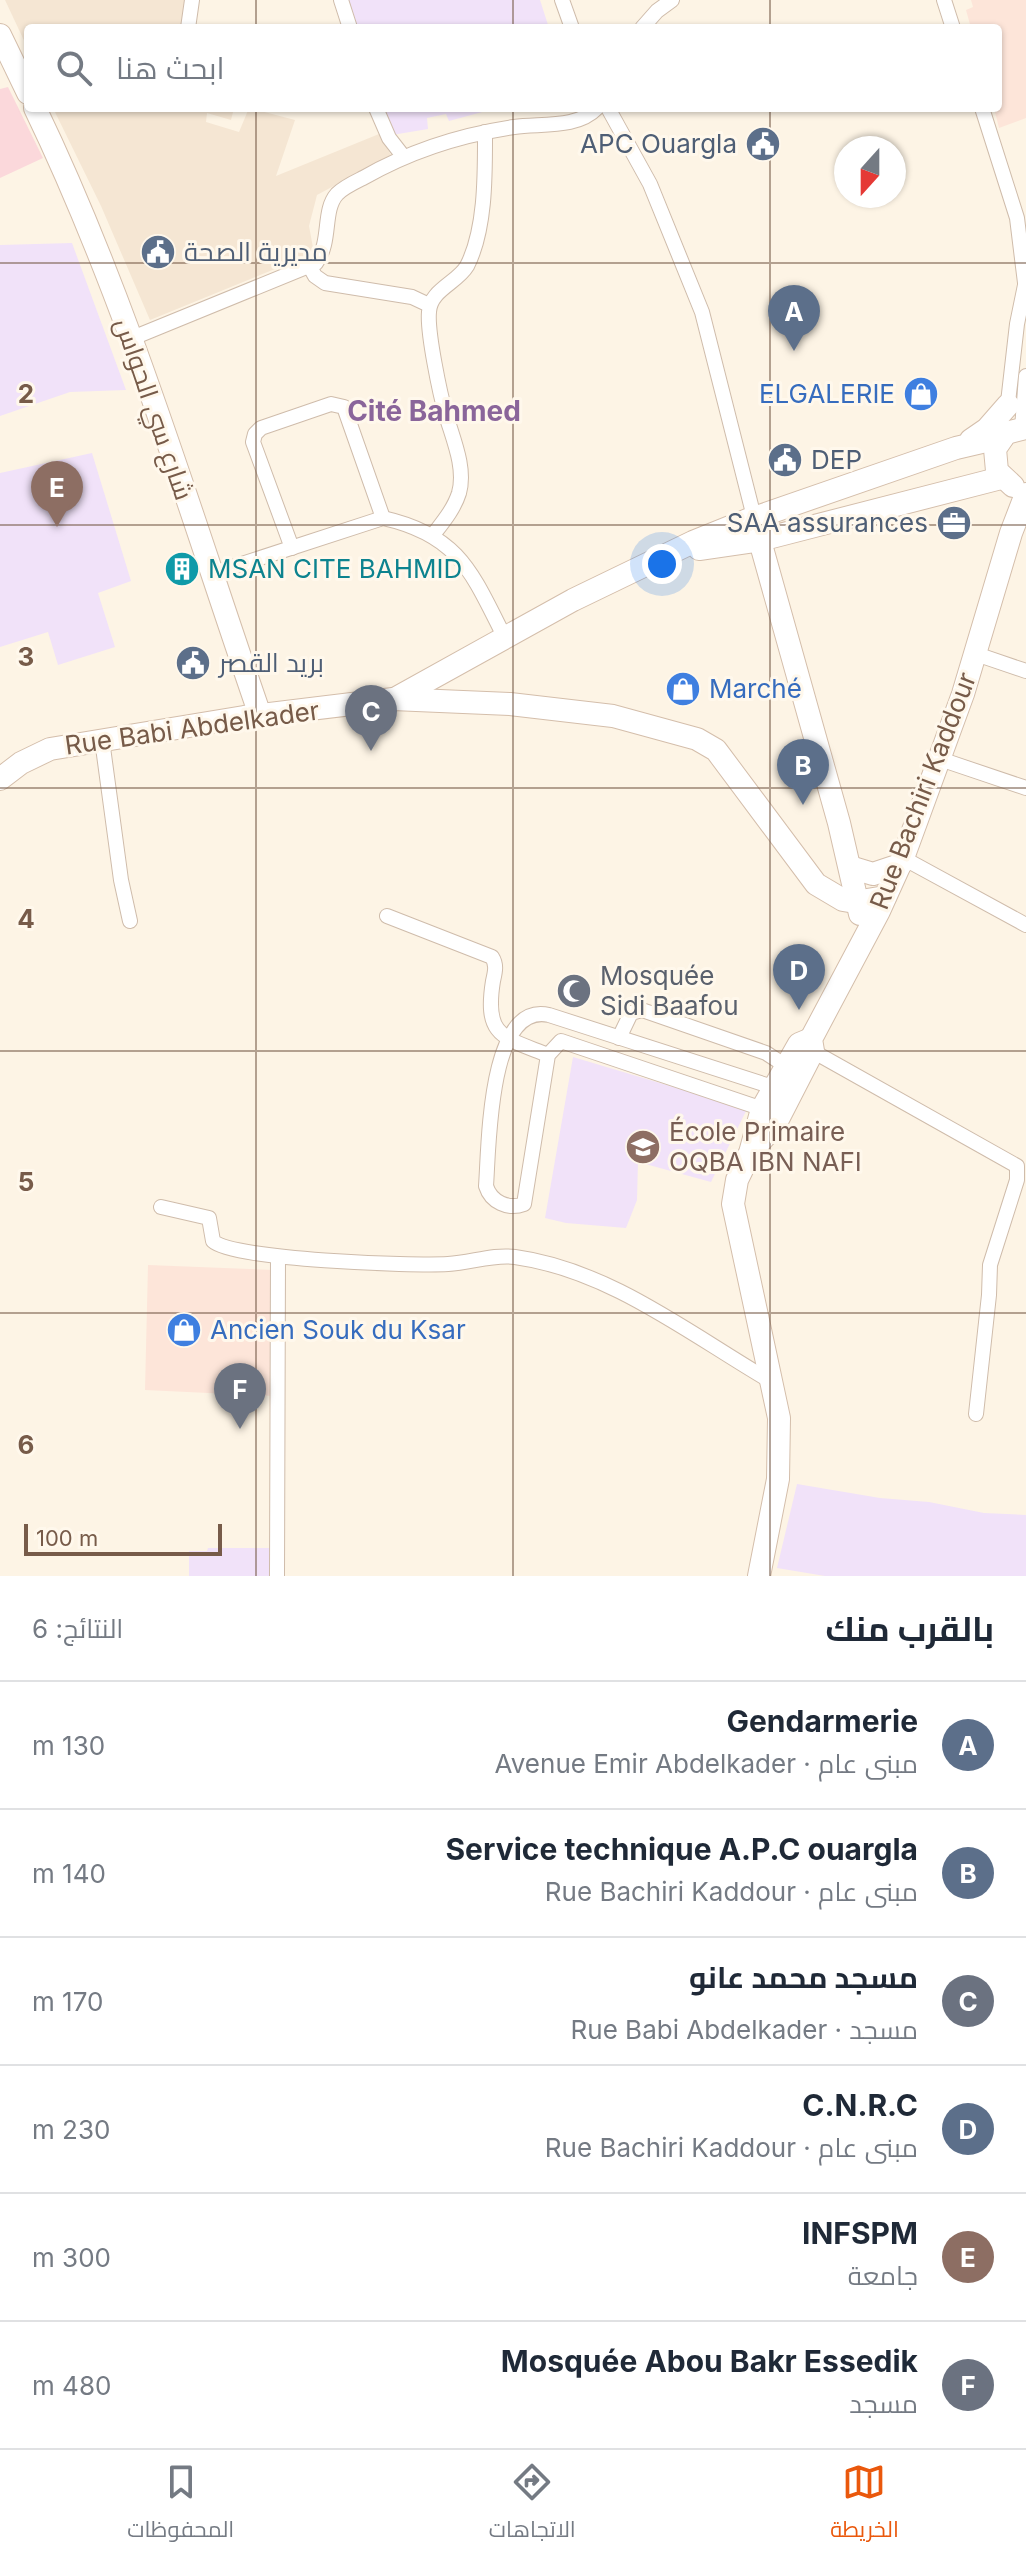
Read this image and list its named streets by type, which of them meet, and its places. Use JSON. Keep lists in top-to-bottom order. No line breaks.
{"streets":{"street":["شارع سي الحواس","Rue Babi Abdelkader","Rue Bachiri Kaddour"]},"crossings":[["شارع سي الحواس","Rue Babi Abdelkader"]],"districts":["Cité Bahmed"],"places":{"public building":["APC Ouargla","مديرية الصحة","DEP","بريد القصر"],"shop":["ELGALERIE","Marché","Ancien Souk du Ksar"],"office":["SAA assurances"],"building":["MSAN CITE BAHMID"],"mosque":["Mosquée Sidi Baafou"],"school or university":["École Primaire OQBA IBN NAFI"]},"scale_bar":"100 m","north":"bottom","page":{"search":"ابحث هنا","pins":["A","E","C","B","D","F"],"scale":"100 m","heading":["بالقرب منك","النتائج: 6"],"list":[{"mark":"A","name":"Gendarmerie","note":"مبنى عام · Avenue Emir Abdelkader","value":"130 m"},{"mark":"B","name":"Service technique A.P.C ouargla","note":"مبنى عام · Rue Bachiri Kaddour","value":"140 m"},{"mark":"C","name":"مسجد محمد عانو","note":"مسجد · Rue Babi Abdelkader","value":"170 m"},{"mark":"D","name":"C.N.R.C","note":"مبنى عام · Rue Bachiri Kaddour","value":"230 m"},{"mark":"E","name":"INFSPM","note":"جامعة","value":"300 m"},{"mark":"F","name":"Mosquée Abou Bakr Essedik","note":"مسجد","value":"480 m"}],"nav":["الخريطة","الاتجاهات","المحفوظات"]},"grid":{"rows":["2","3","4","5","6"]}}
